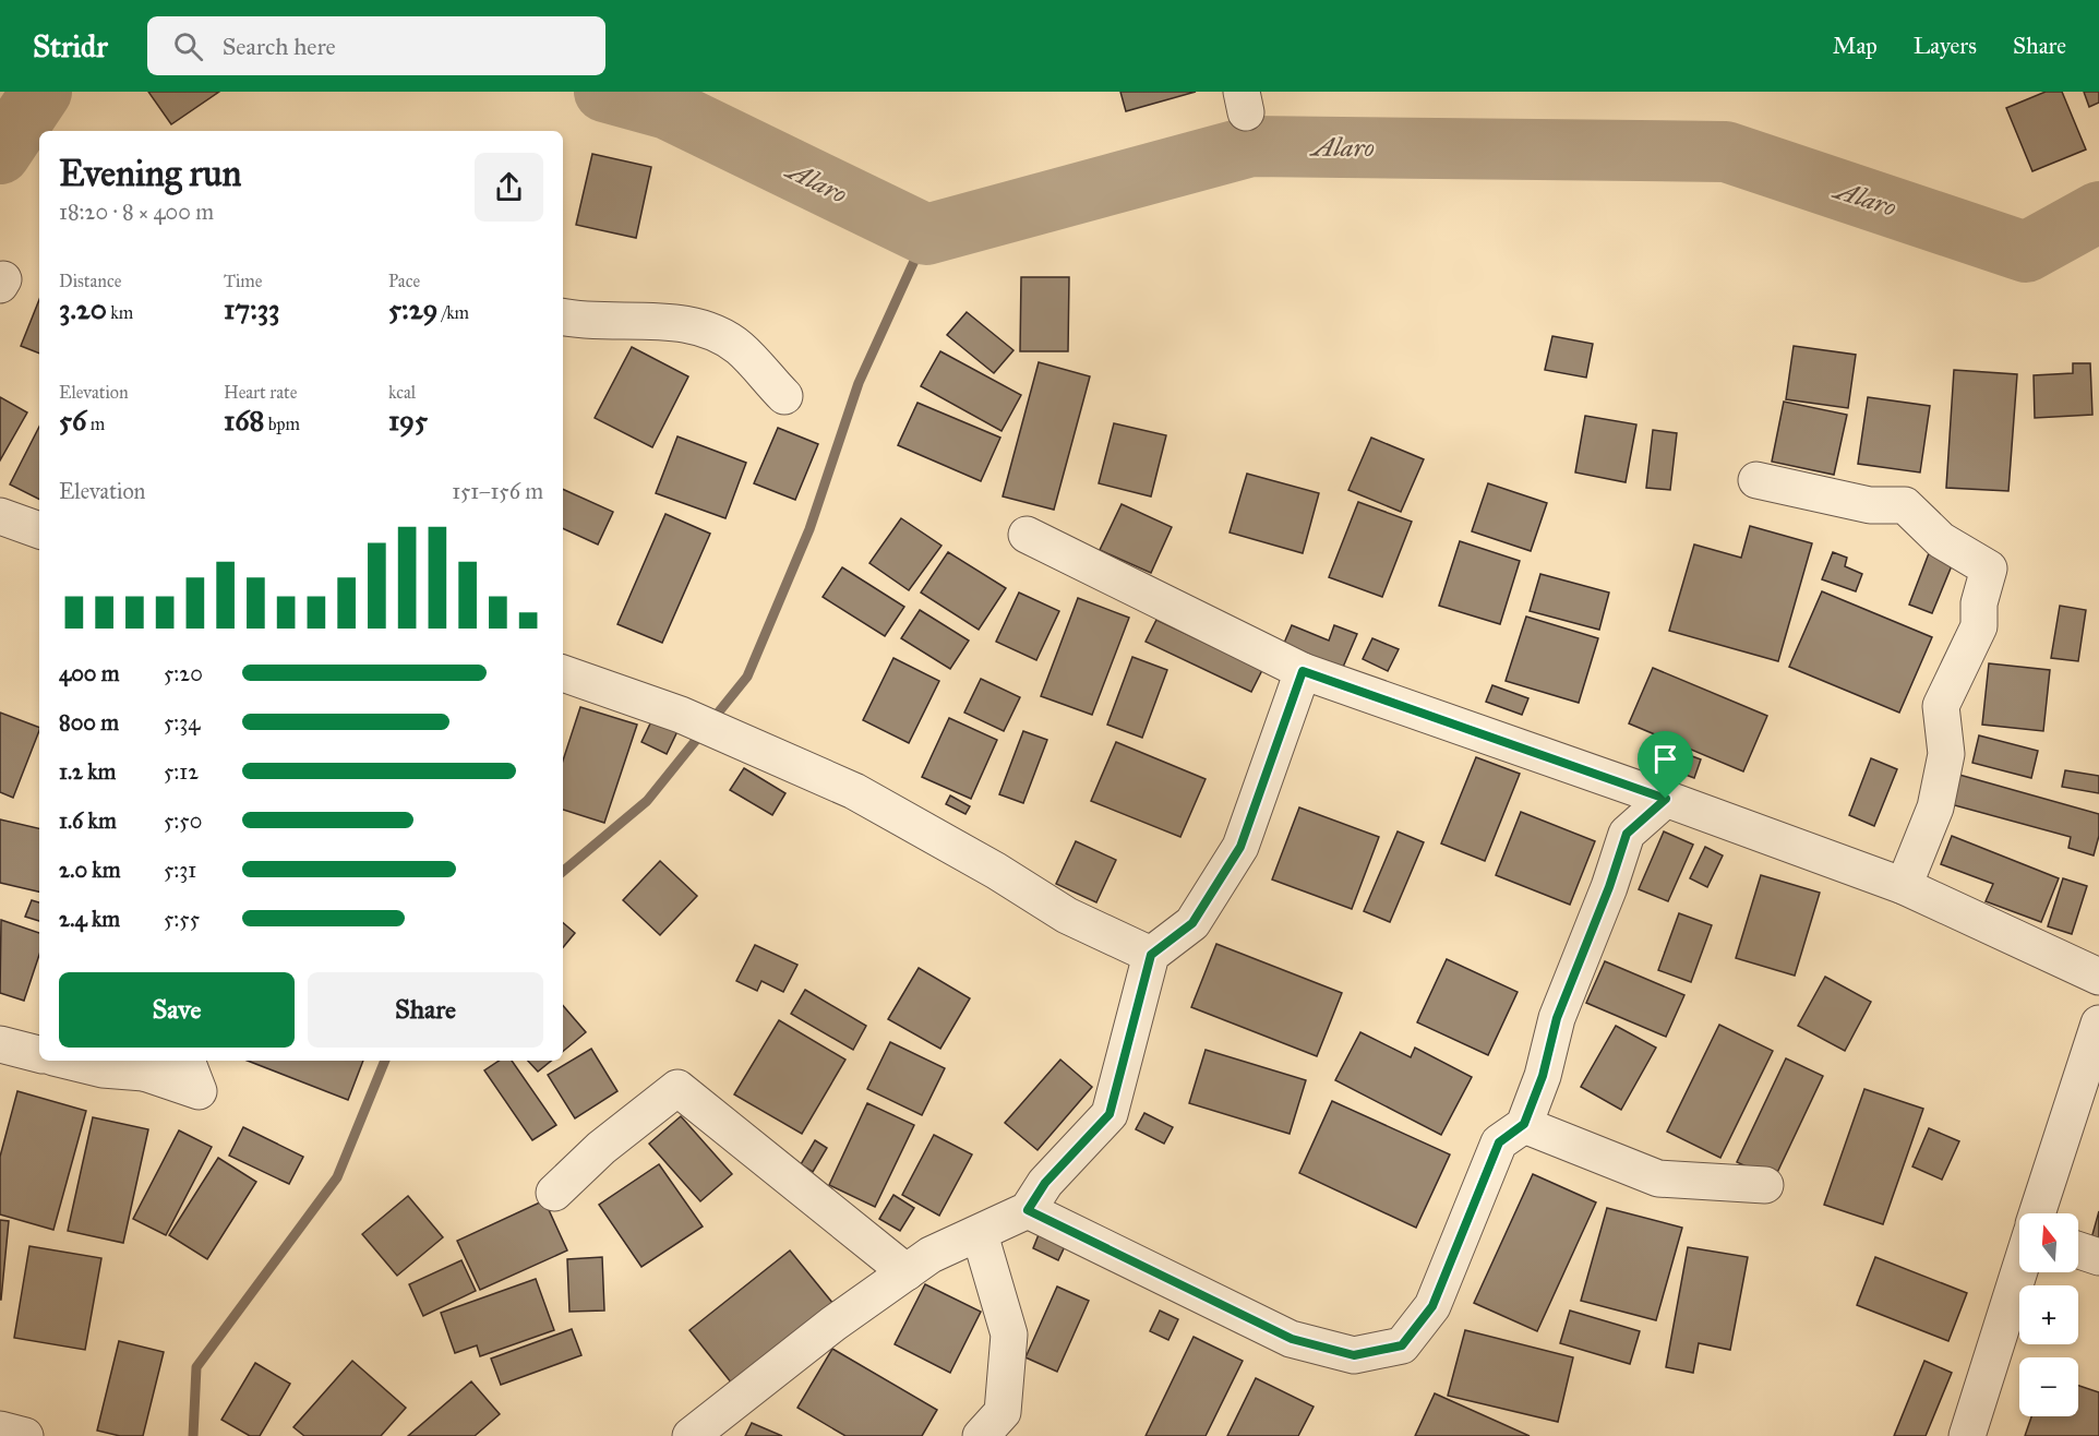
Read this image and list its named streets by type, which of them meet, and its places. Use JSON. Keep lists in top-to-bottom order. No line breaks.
{"water":["Alaro"],"north":"top","page":{"header":"Stridr","search":"Search here","nav":["Map","Layers","Share"],"heading":["Evening run","18:20 · 8 × 400 m"],"stats":[["Distance","3.20 km"],["Time","17:33"],["Pace","5:29 /km"],["Elevation","56 m"],["Heart rate","168 bpm"],["kcal","195"]],"chart":["Elevation","151–156 m"],"list":[{"name":"400 m","note":"5:20"},{"name":"800 m","note":"5:34"},{"name":"1.2 km","note":"5:12"},{"name":"1.6 km","note":"5:50"},{"name":"2.0 km","note":"5:31"},{"name":"2.4 km","note":"5:55"}],"buttons":["Save","Share"],"map_buttons":["+","−"]}}
